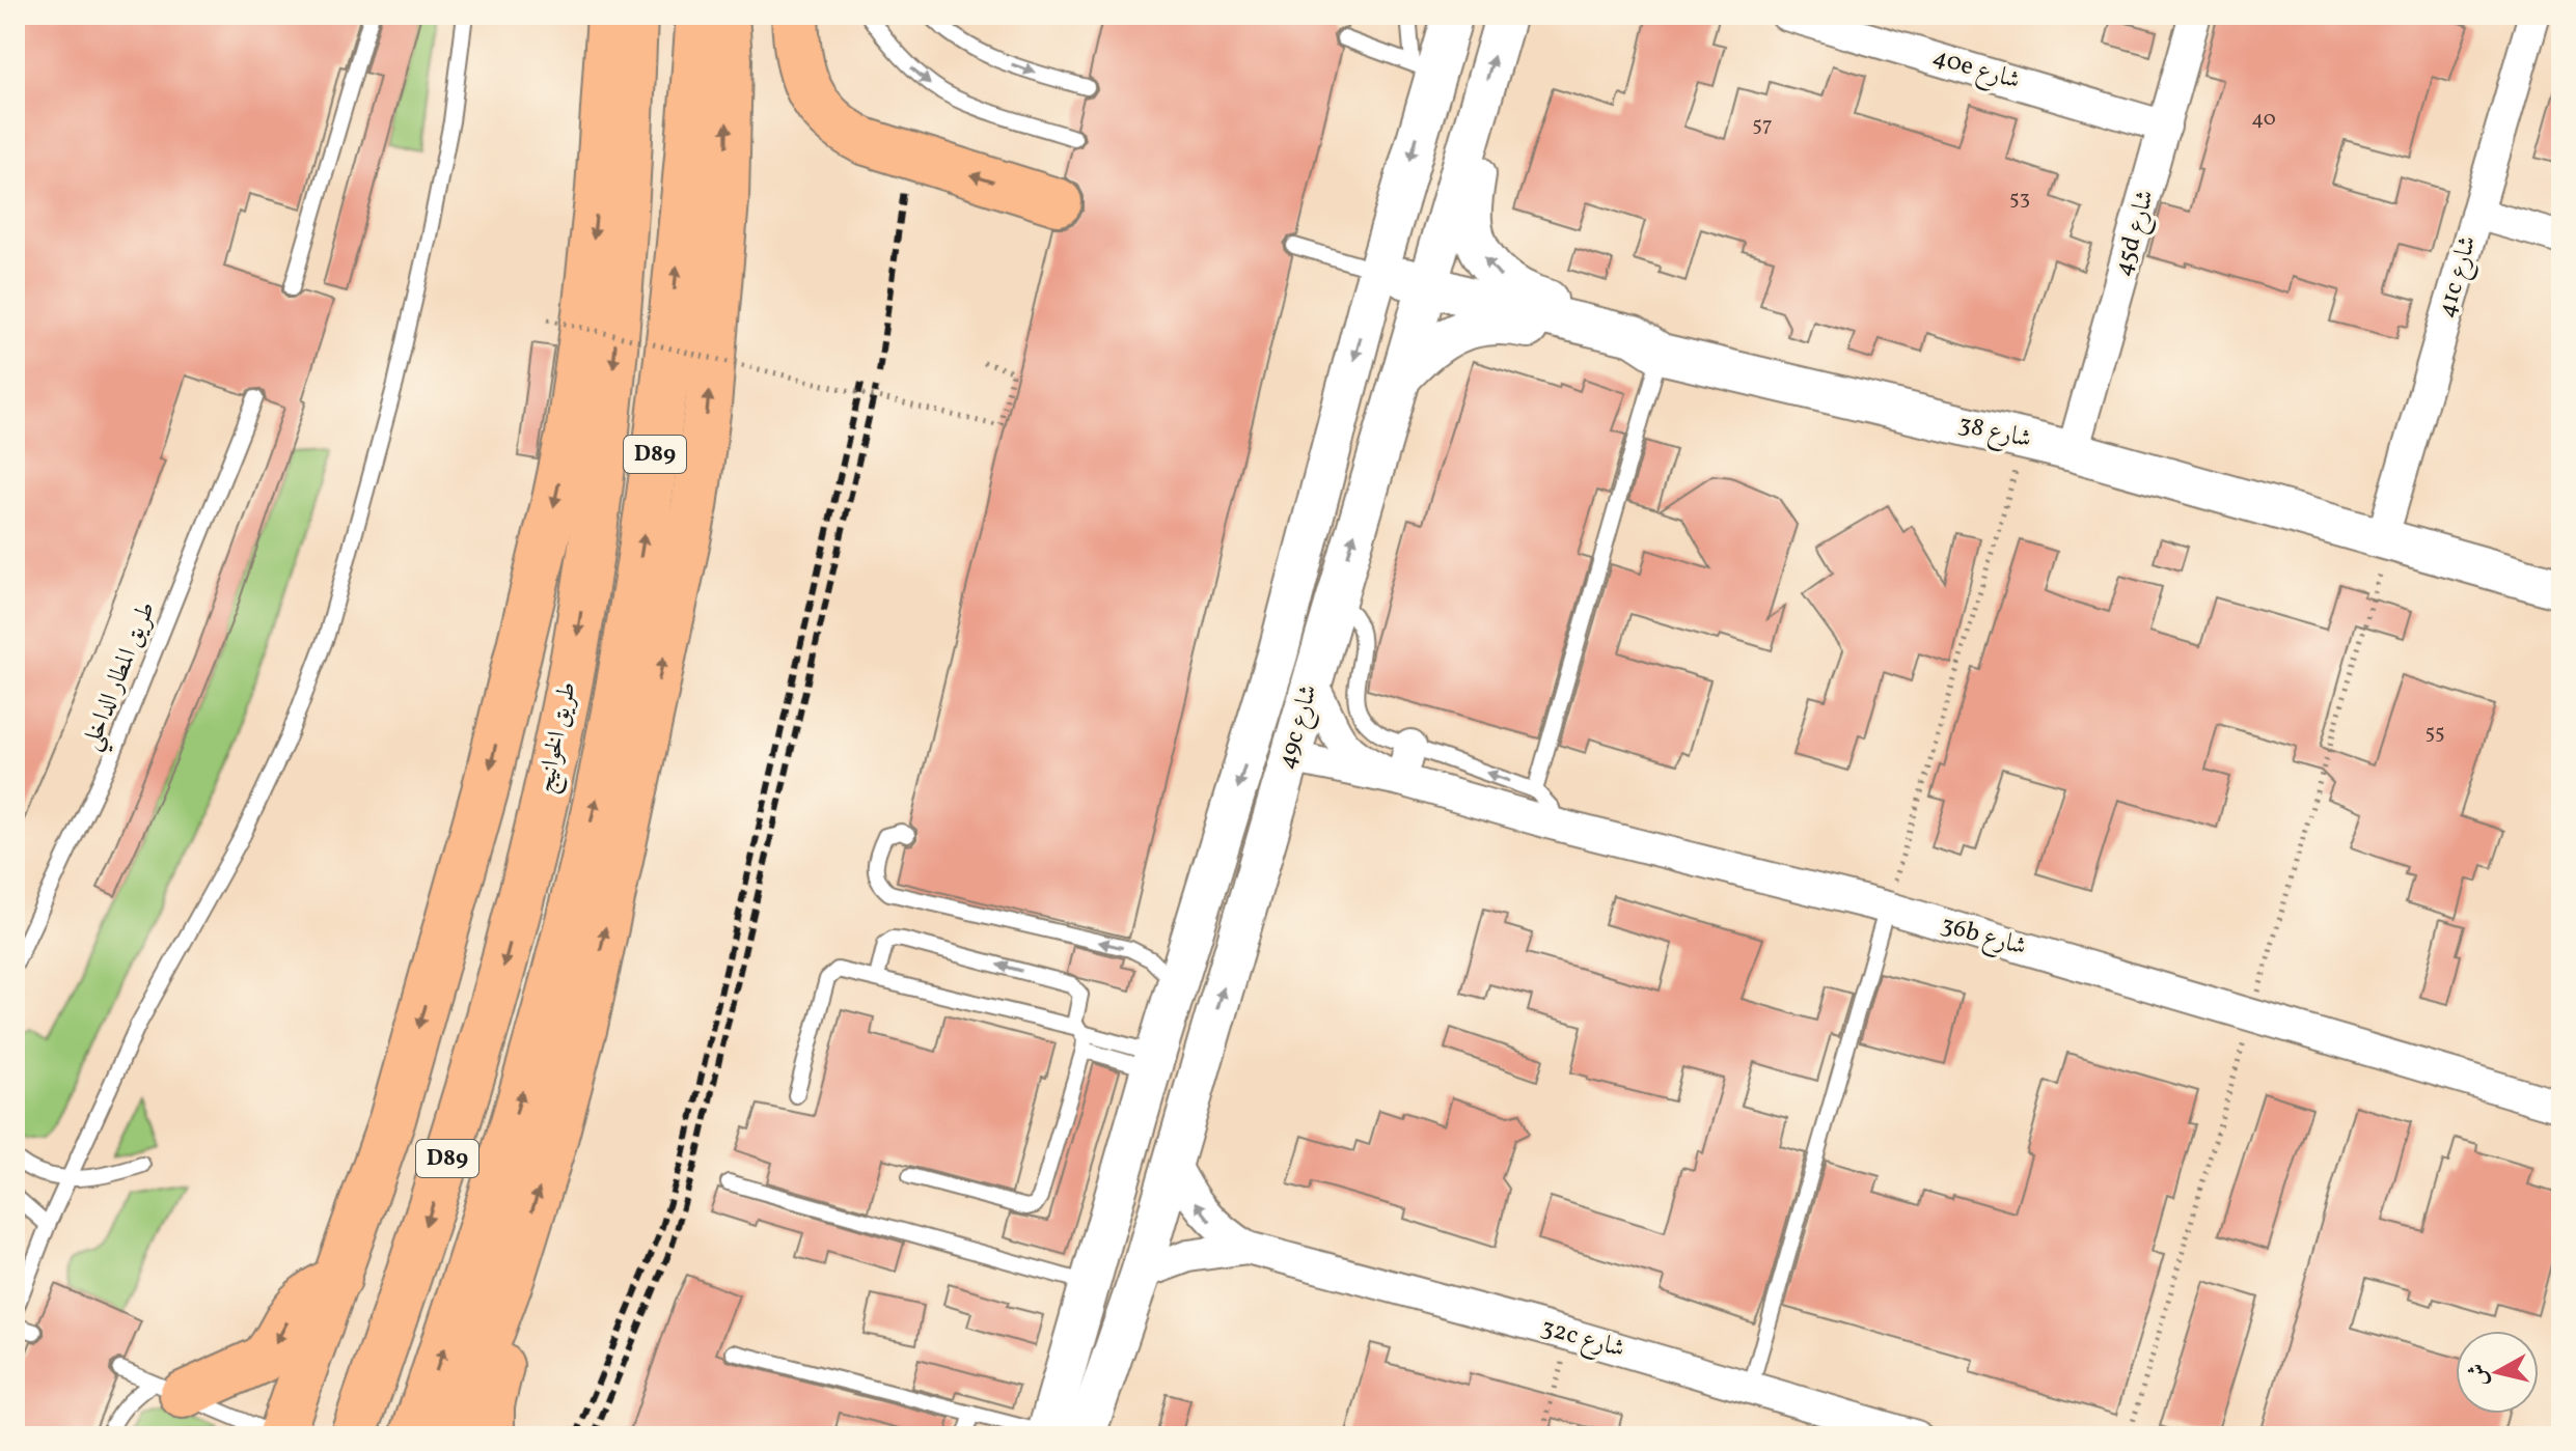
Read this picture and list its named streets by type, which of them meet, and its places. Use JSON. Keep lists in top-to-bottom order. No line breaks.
{"streets":{"main road":["D89","طريق الخوانيج"],"street":["40e شارع","45d شارع","41c شارع","شارع 38","49c شارع","36b شارع","32c شارع"],"lane":["طريق المطار الداخلي"]},"crossings":[["40e شارع","45d شارع"],["45d شارع","شارع 38"],["41c شارع","شارع 38"],["شارع 38","49c شارع"],["49c شارع","36b شارع"],["49c شارع","32c شارع"]],"house_numbers":["40","57","53","55"],"north":"left"}
